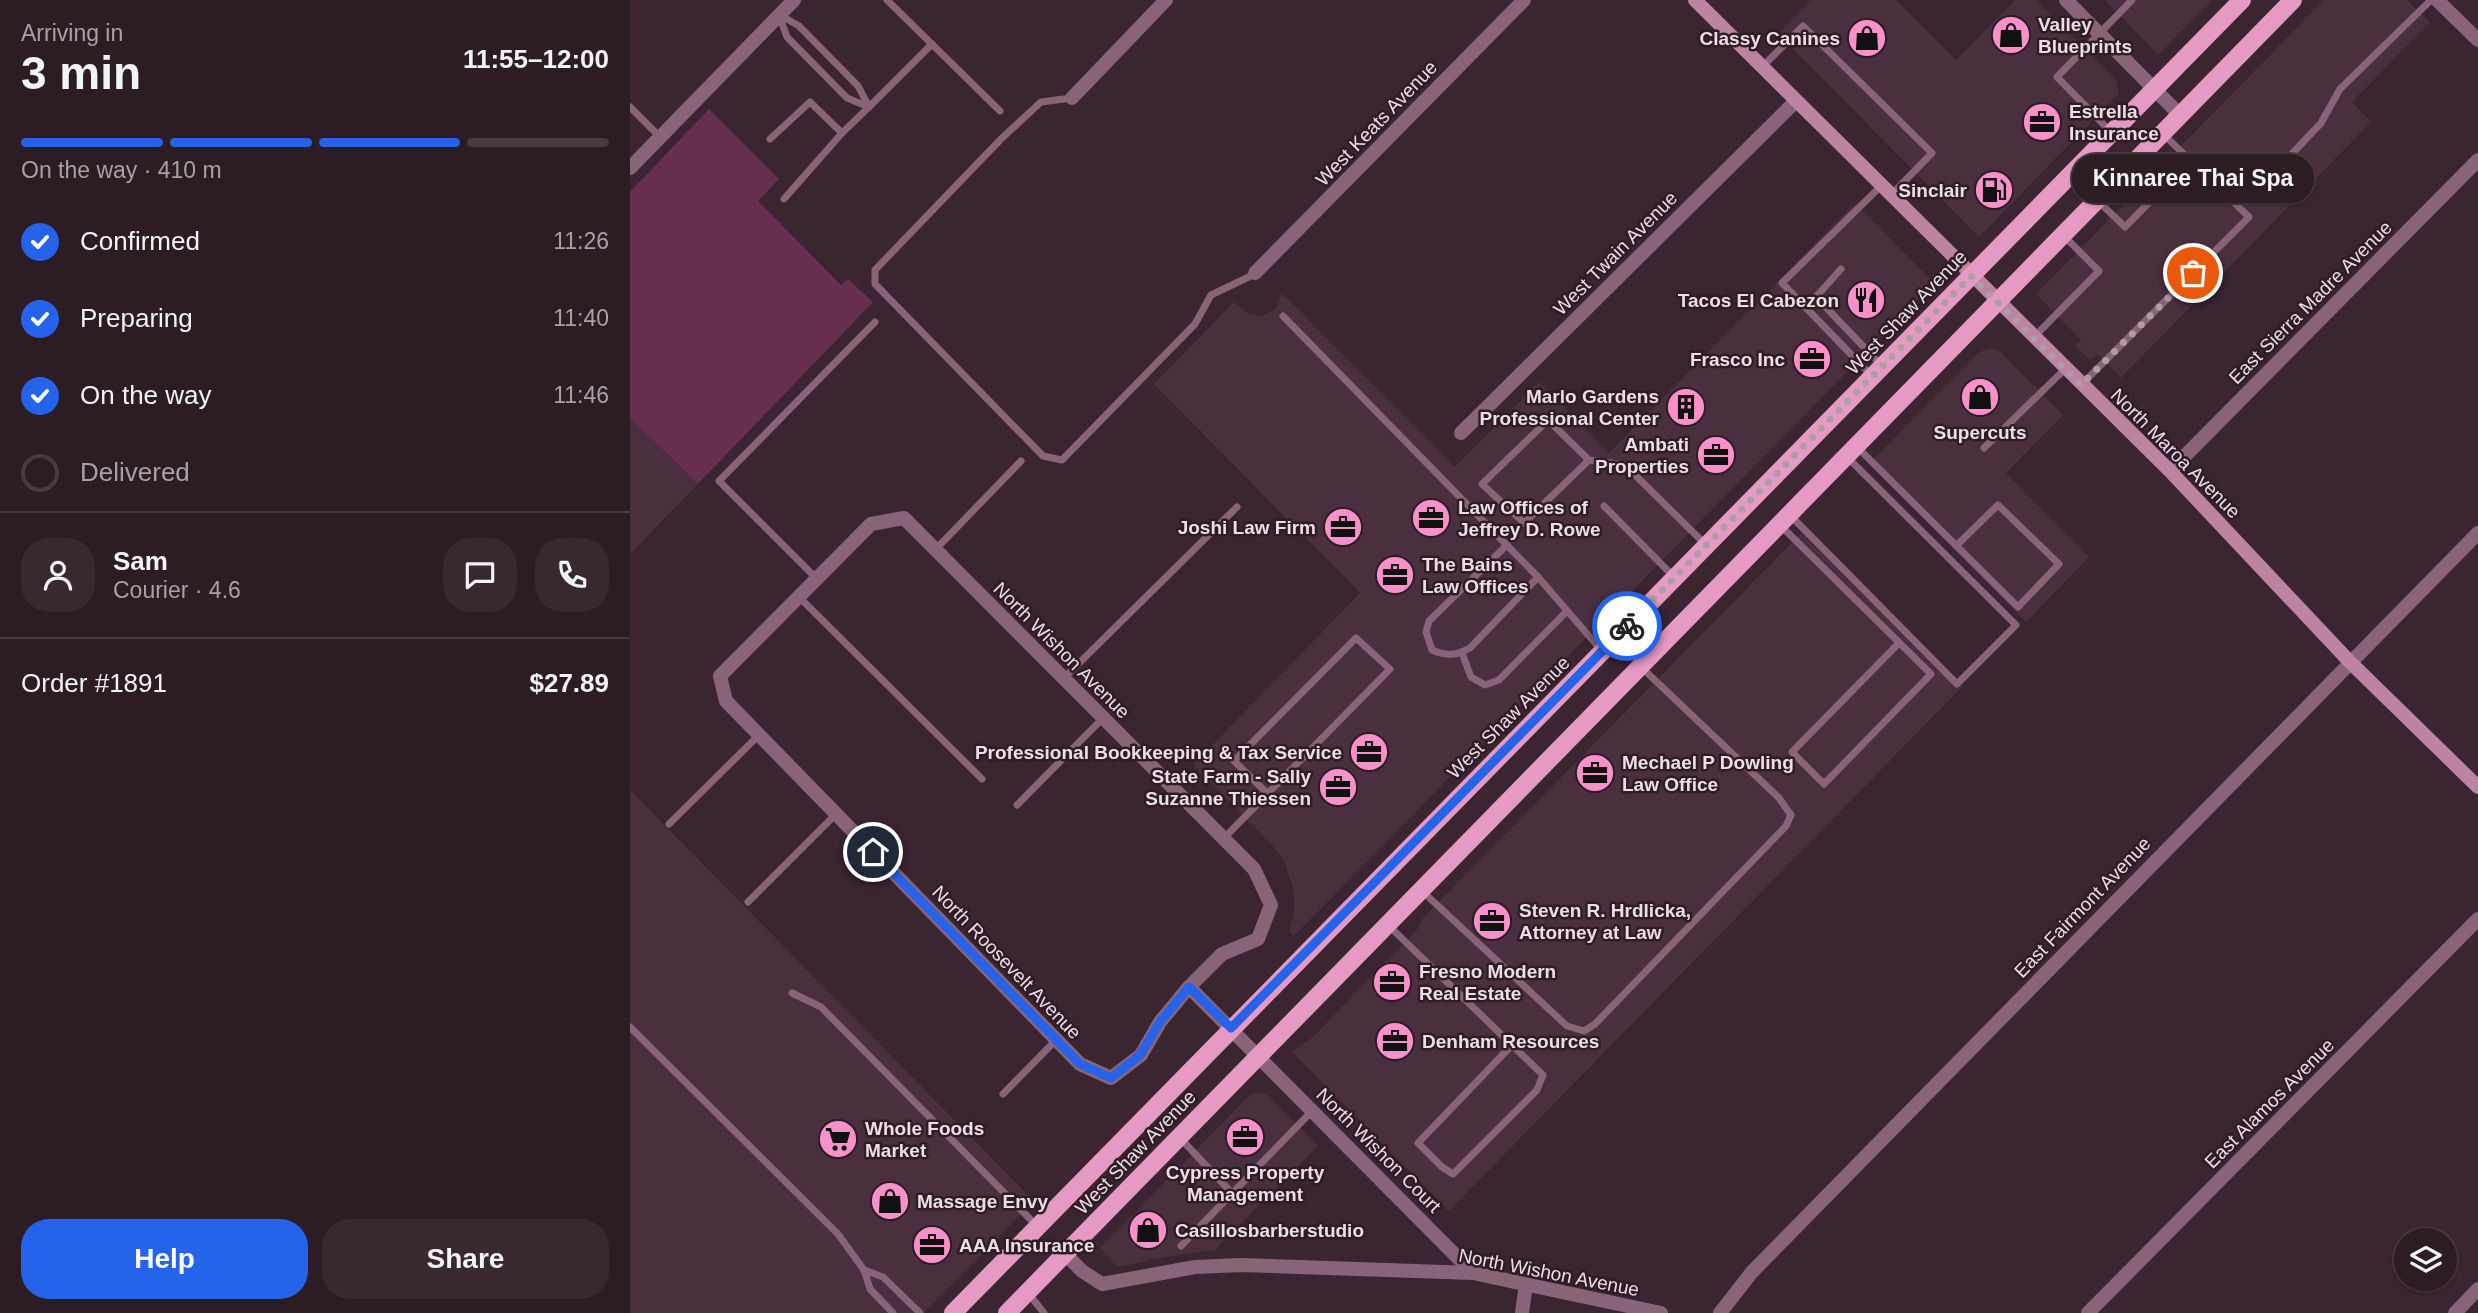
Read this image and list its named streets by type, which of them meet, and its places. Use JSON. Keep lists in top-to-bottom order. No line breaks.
{"streets":{"main road":["West Shaw Avenue","North Maroa Avenue"],"street":["West Keats Avenue","West Twain Avenue","East Sierra Madre Avenue","North Wishon Avenue","East Fairmont Avenue","North Roosevelt Avenue","East Alamos Avenue","North Wishon Court"]},"crossings":[["West Twain Avenue","North Maroa Avenue"],["East Sierra Madre Avenue","North Maroa Avenue"],["West Shaw Avenue","North Maroa Avenue"],["West Shaw Avenue","North Wishon Avenue"],["West Shaw Avenue","North Wishon Court"],["North Maroa Avenue","East Fairmont Avenue"],["North Wishon Avenue","North Roosevelt Avenue"],["North Wishon Avenue","North Wishon Court"]],"places":{"shop":["Valley Blueprints","Classy Canines","Supercuts","Massage Envy","Casillosbarberstudio"],"office":["Estrella Insurance","Frasco Inc","Ambati Properties","Law Offices of Jeffrey D. Rowe","Joshi Law Firm","The Bains Law Offices","Professional Bookkeeping & Tax Service","Mechael P Dowling Law Office","State Farm - Sally Suzanne Thiessen","Steven R. Hrdlicka, Attorney at Law","Fresno Modern Real Estate","Denham Resources","Cypress Property Management","AAA Insurance"],"fuel station":["Sinclair"],"other":["Kinnaree Thai Spa"],"restaurant":["Tacos El Cabezon"],"building":["Marlo Gardens Professional Center"],"supermarket":["Whole Foods Market"]},"page":{"heading":["3 min","Arriving in","11:55–12:00"],"panel":["Sam","Courier · 4.6","Order #1891","$27.89"],"bar":"On the way · 410 m","bubble":"Kinnaree Thai Spa","list":[["Confirmed","11:26"],["Preparing","11:40"],["On the way","11:46"],"Delivered"],"buttons":["Help","Share"]}}
